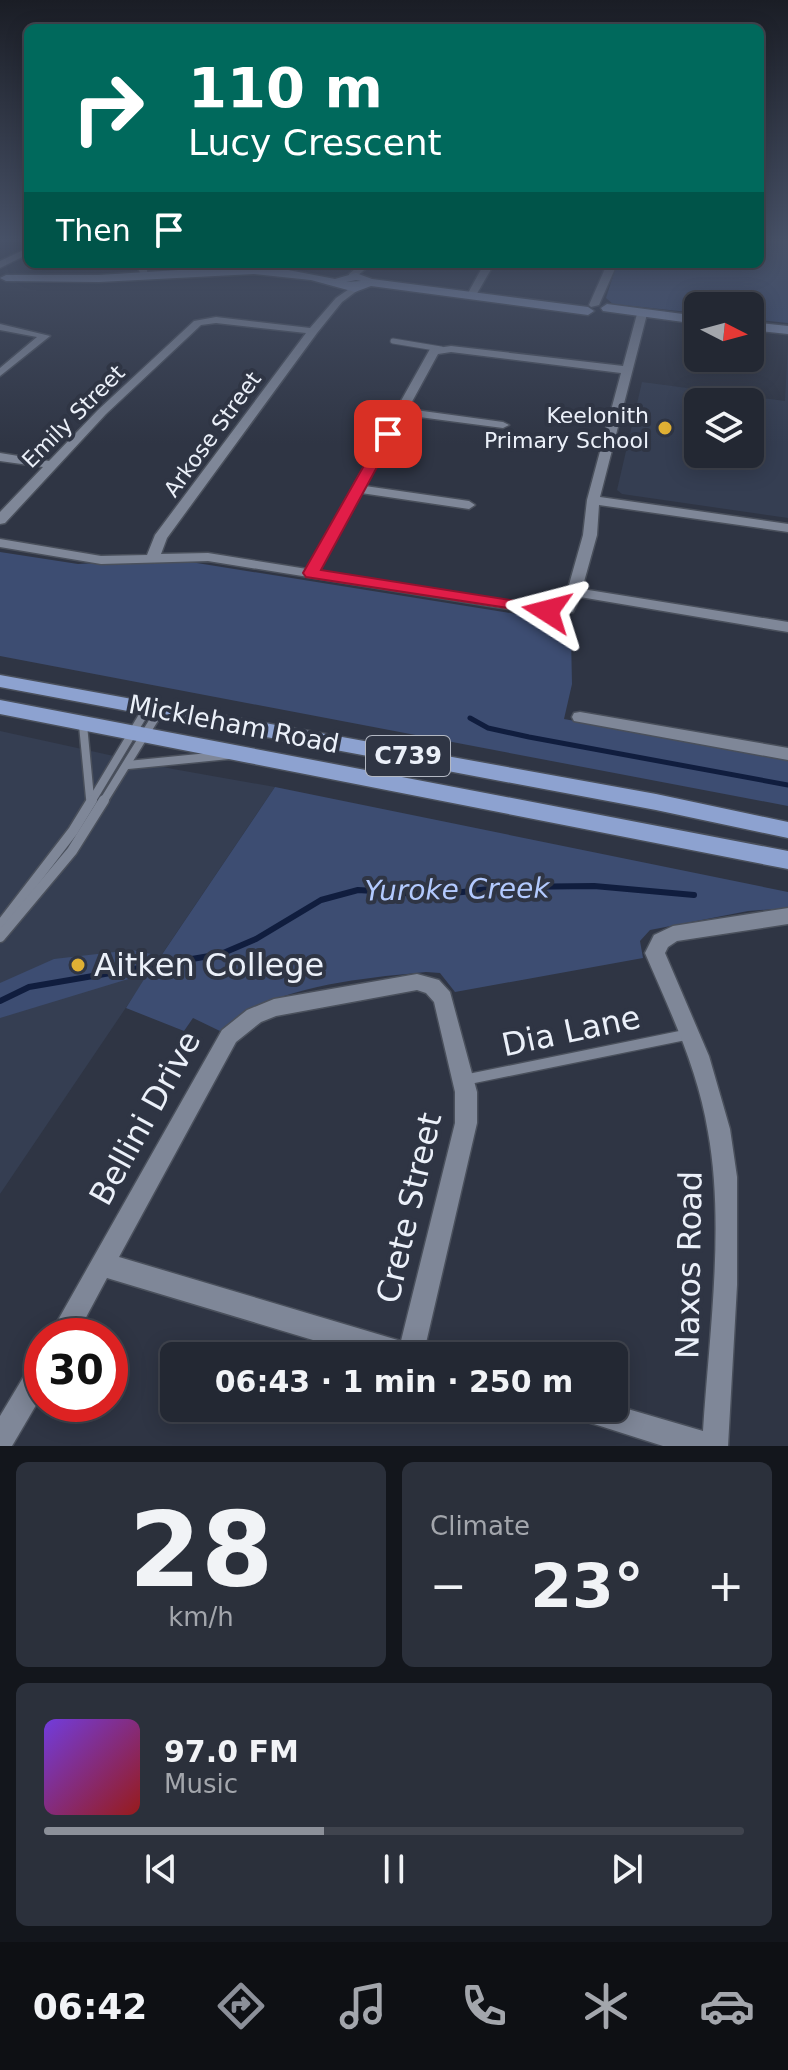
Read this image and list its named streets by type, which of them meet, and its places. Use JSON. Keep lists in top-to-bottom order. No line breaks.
{"streets":{"main road":["Mickleham Road","C739"],"street":["Emily Street","Arkose Street","Bellini Drive","Crete Street","Naxos Road"],"lane":["Dia Lane"]},"crossings":[["Emily Street","Arkose Street"],["Dia Lane","Crete Street"],["Dia Lane","Naxos Road"],["Bellini Drive","Crete Street"]],"water":["Yuroke Creek"],"places":["Keelonith Primary School","Aitken College"],"north":"right","page":{"turn":["110 m","Lucy Crescent"],"then":"Then","limit":"30","trip":"06:43 · 1 min · 250 m","tile":[["28","km/h"],"Climate"],"heat":["−","23°","+"],"song":["97.0 FM","Music"],"tabs":"06:42"}}
